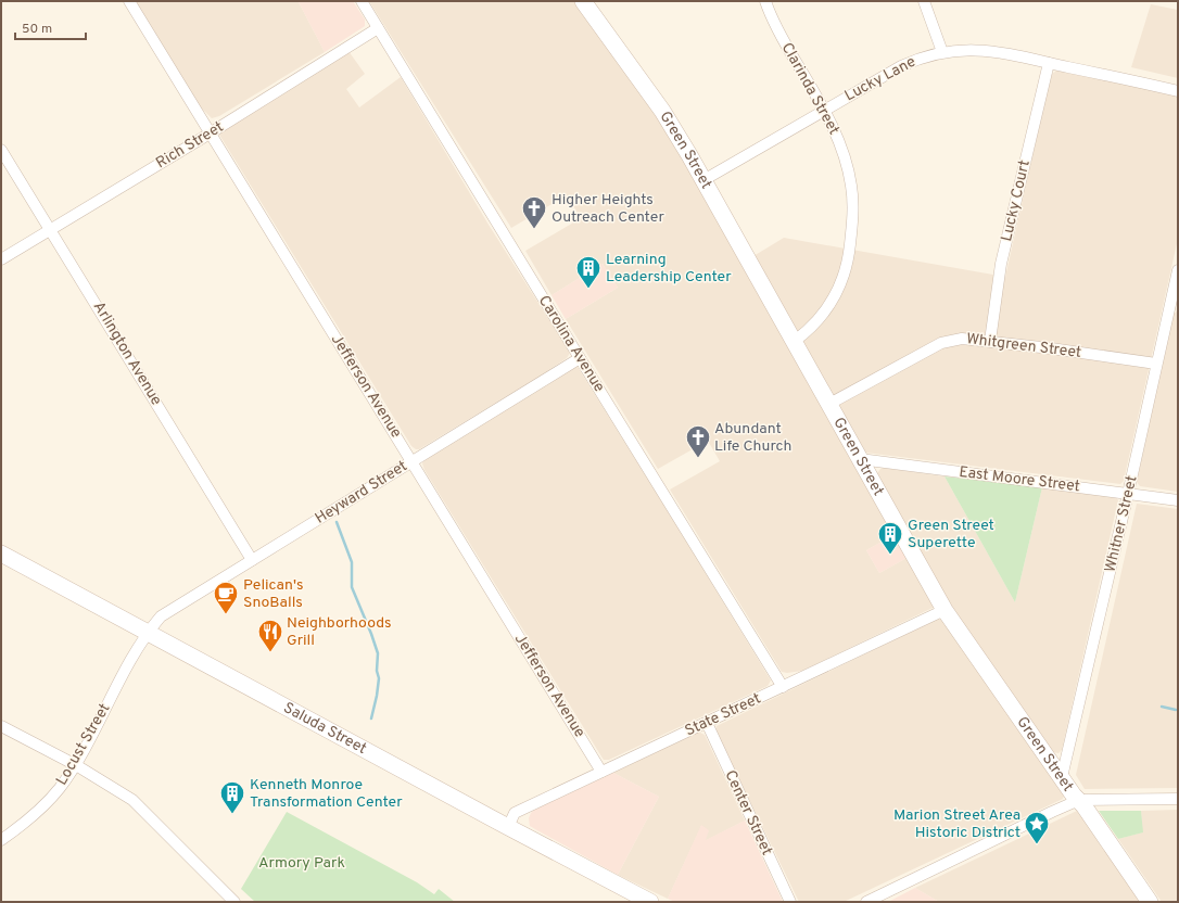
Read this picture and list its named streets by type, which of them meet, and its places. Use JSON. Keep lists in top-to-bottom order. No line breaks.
{"streets":{"street":["Lucky Lane","Clarinda Street","Rich Street","Green Street","Lucky Court","Carolina Avenue","Whitgreen Street","Arlington Avenue","Jefferson Avenue","East Moore Street","Heyward Street","Whitner Street","State Street","Saluda Street","Locust Street","Center Street"]},"crossings":[["Lucky Lane","Clarinda Street"],["Lucky Lane","Green Street"],["Lucky Lane","Lucky Court"],["Clarinda Street","Green Street"],["Rich Street","Carolina Avenue"],["Rich Street","Arlington Avenue"],["Rich Street","Jefferson Avenue"],["Green Street","Whitgreen Street"],["Green Street","East Moore Street"],["Green Street","Whitner Street"],["Green Street","State Street"],["Lucky Court","Whitgreen Street"],["Carolina Avenue","Heyward Street"],["Carolina Avenue","State Street"],["Whitgreen Street","Whitner Street"],["Arlington Avenue","Heyward Street"],["Jefferson Avenue","Heyward Street"],["Jefferson Avenue","State Street"],["East Moore Street","Whitner Street"],["Heyward Street","Saluda Street"],["Heyward Street","Locust Street"],["State Street","Saluda Street"],["State Street","Center Street"],["Saluda Street","Locust Street"]],"parks":["Armory Park"],"places":{"church":["Higher Heights Outreach Center","Abundant Life Church"],"building":["Learning Leadership Center","Green Street Superette","Kenneth Monroe Transformation Center"],"cafe":["Pelican's SnoBalls"],"restaurant":["Neighborhoods Grill"],"place":["Marion Street Area Historic District"]},"scale_bar":"50 m"}
